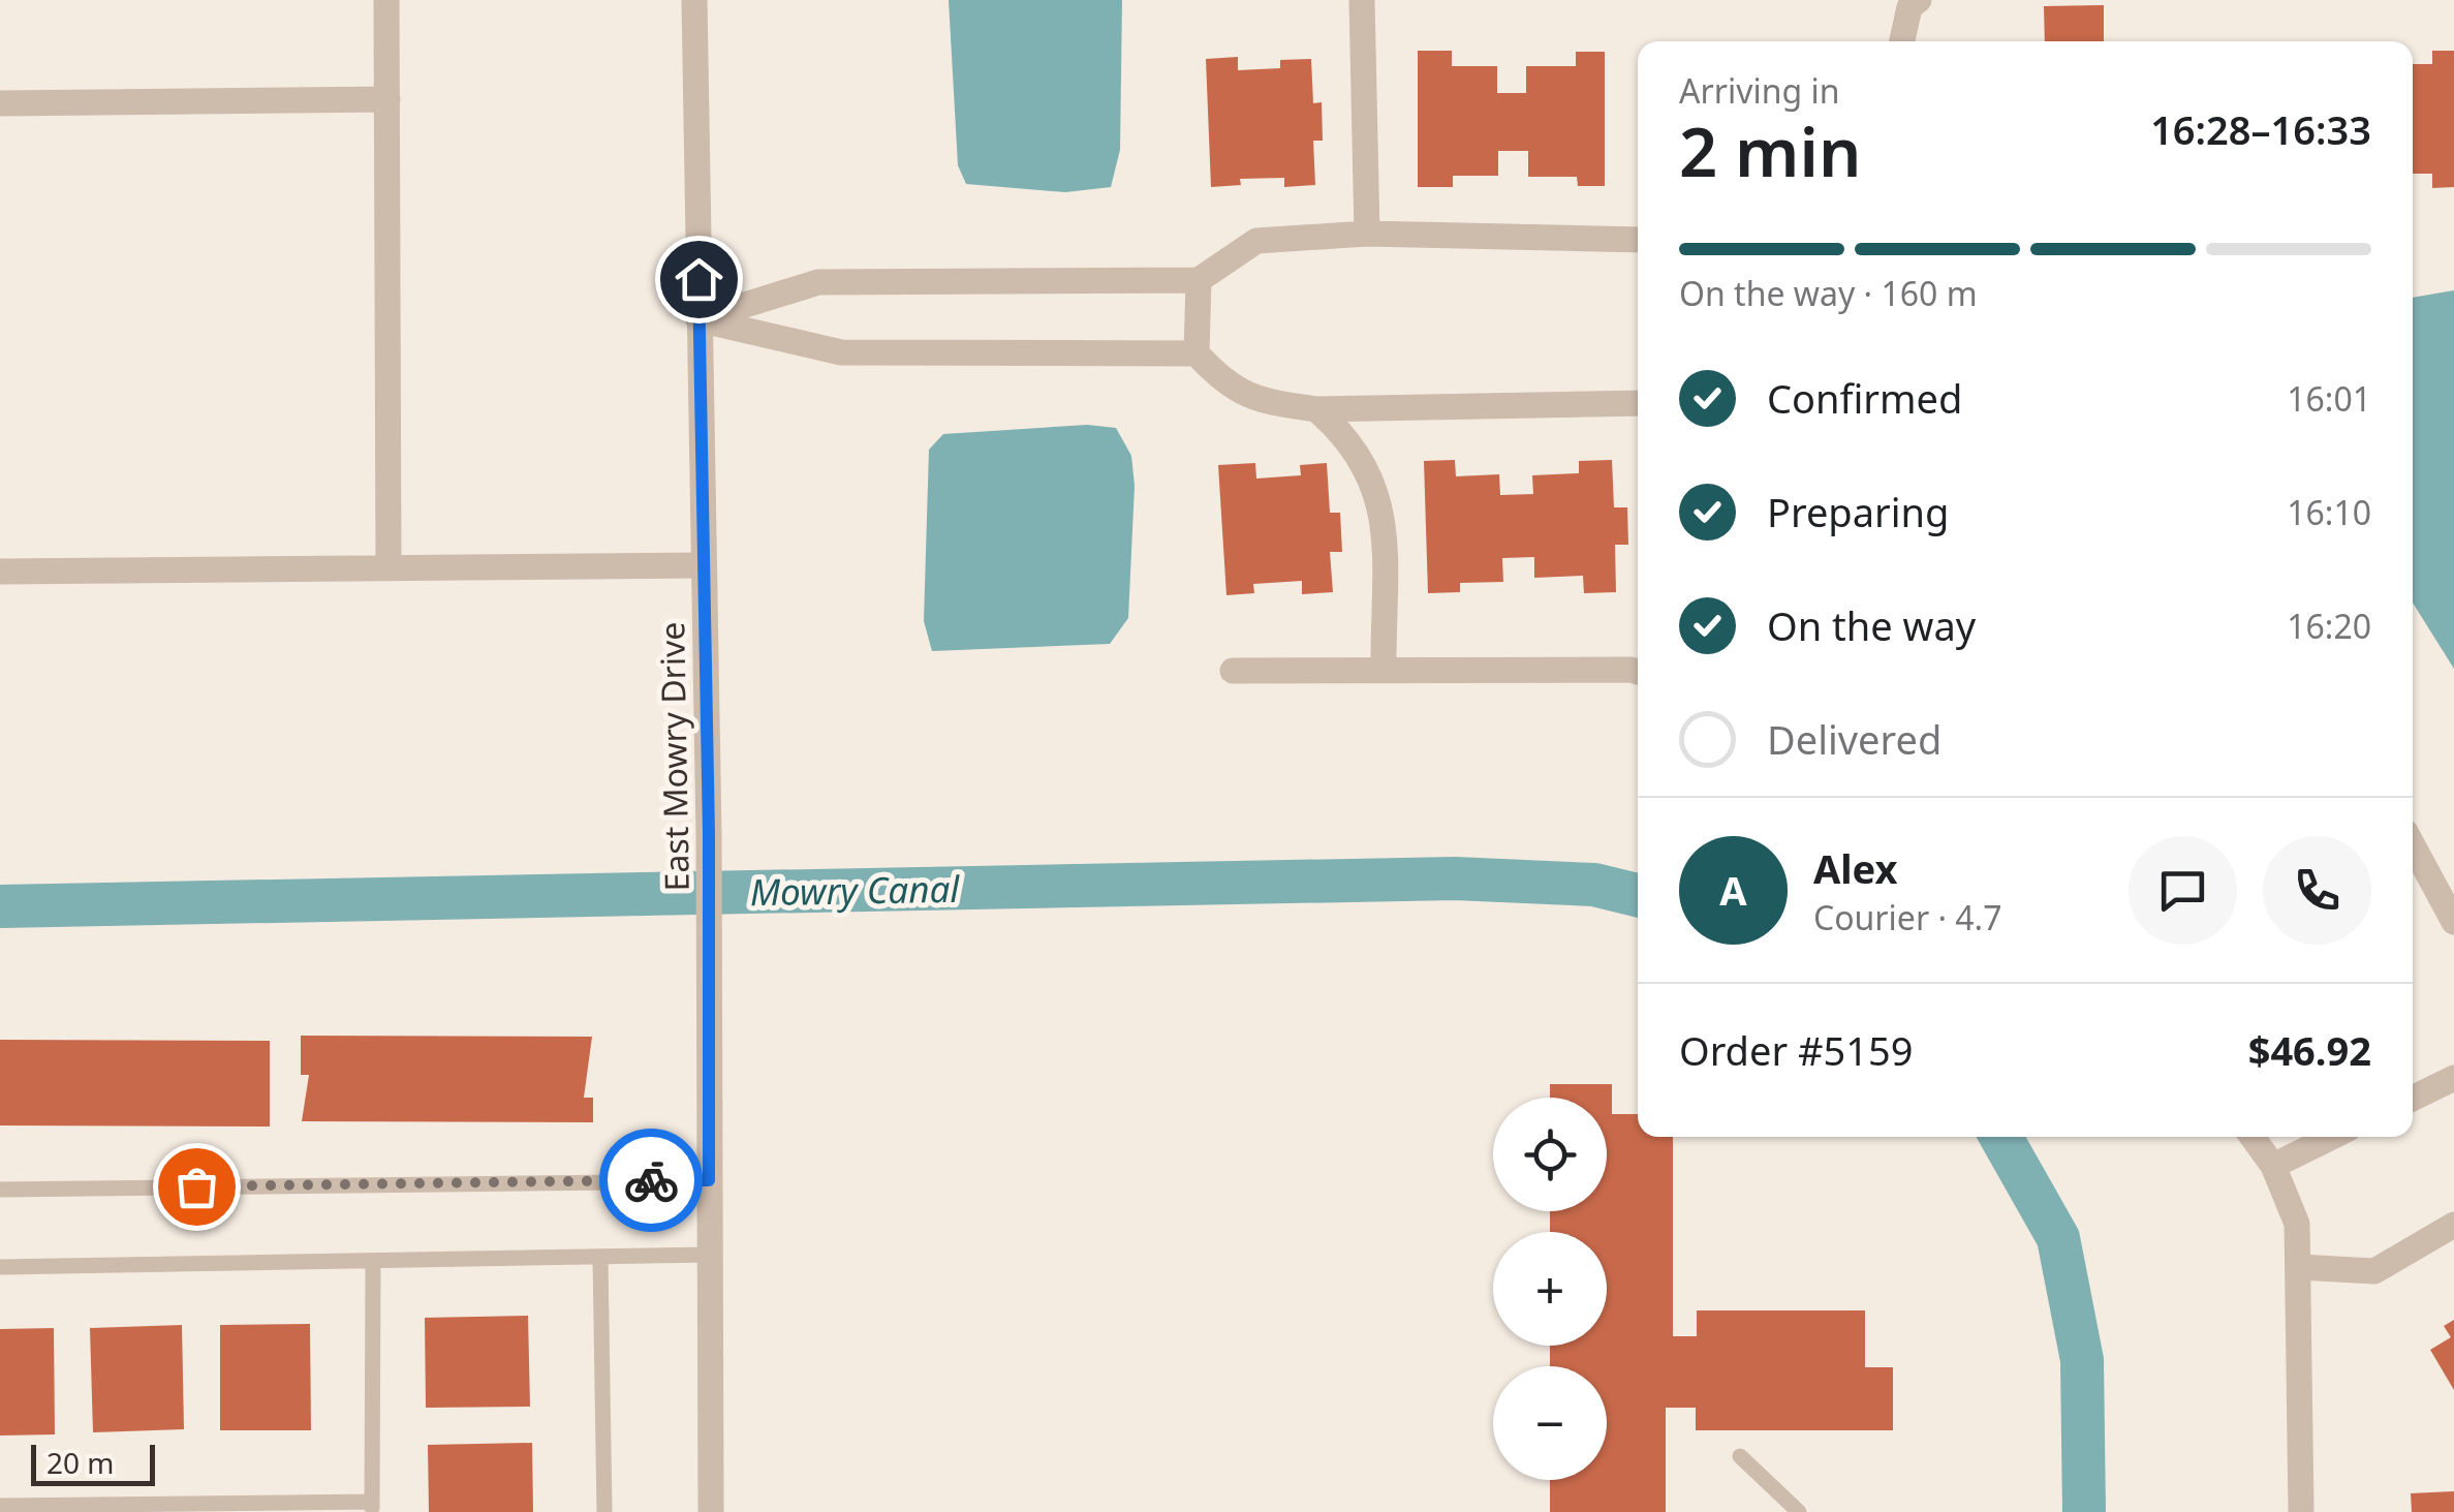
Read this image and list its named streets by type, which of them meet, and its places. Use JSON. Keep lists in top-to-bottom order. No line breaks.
{"streets":{"street":["East Mowry Drive"]},"water":["Mowry Canal"],"scale_bar":"20 m","page":{"heading":["2 min","Arriving in","16:28–16:33"],"panel":["Alex","Courier · 4.7","Order #5159","$46.92"],"bar":"On the way · 160 m","list":[["Confirmed","16:01"],["Preparing","16:10"],["On the way","16:20"],"Delivered"],"round":"A","map_buttons":["+","−"],"scale":"20 m"}}
